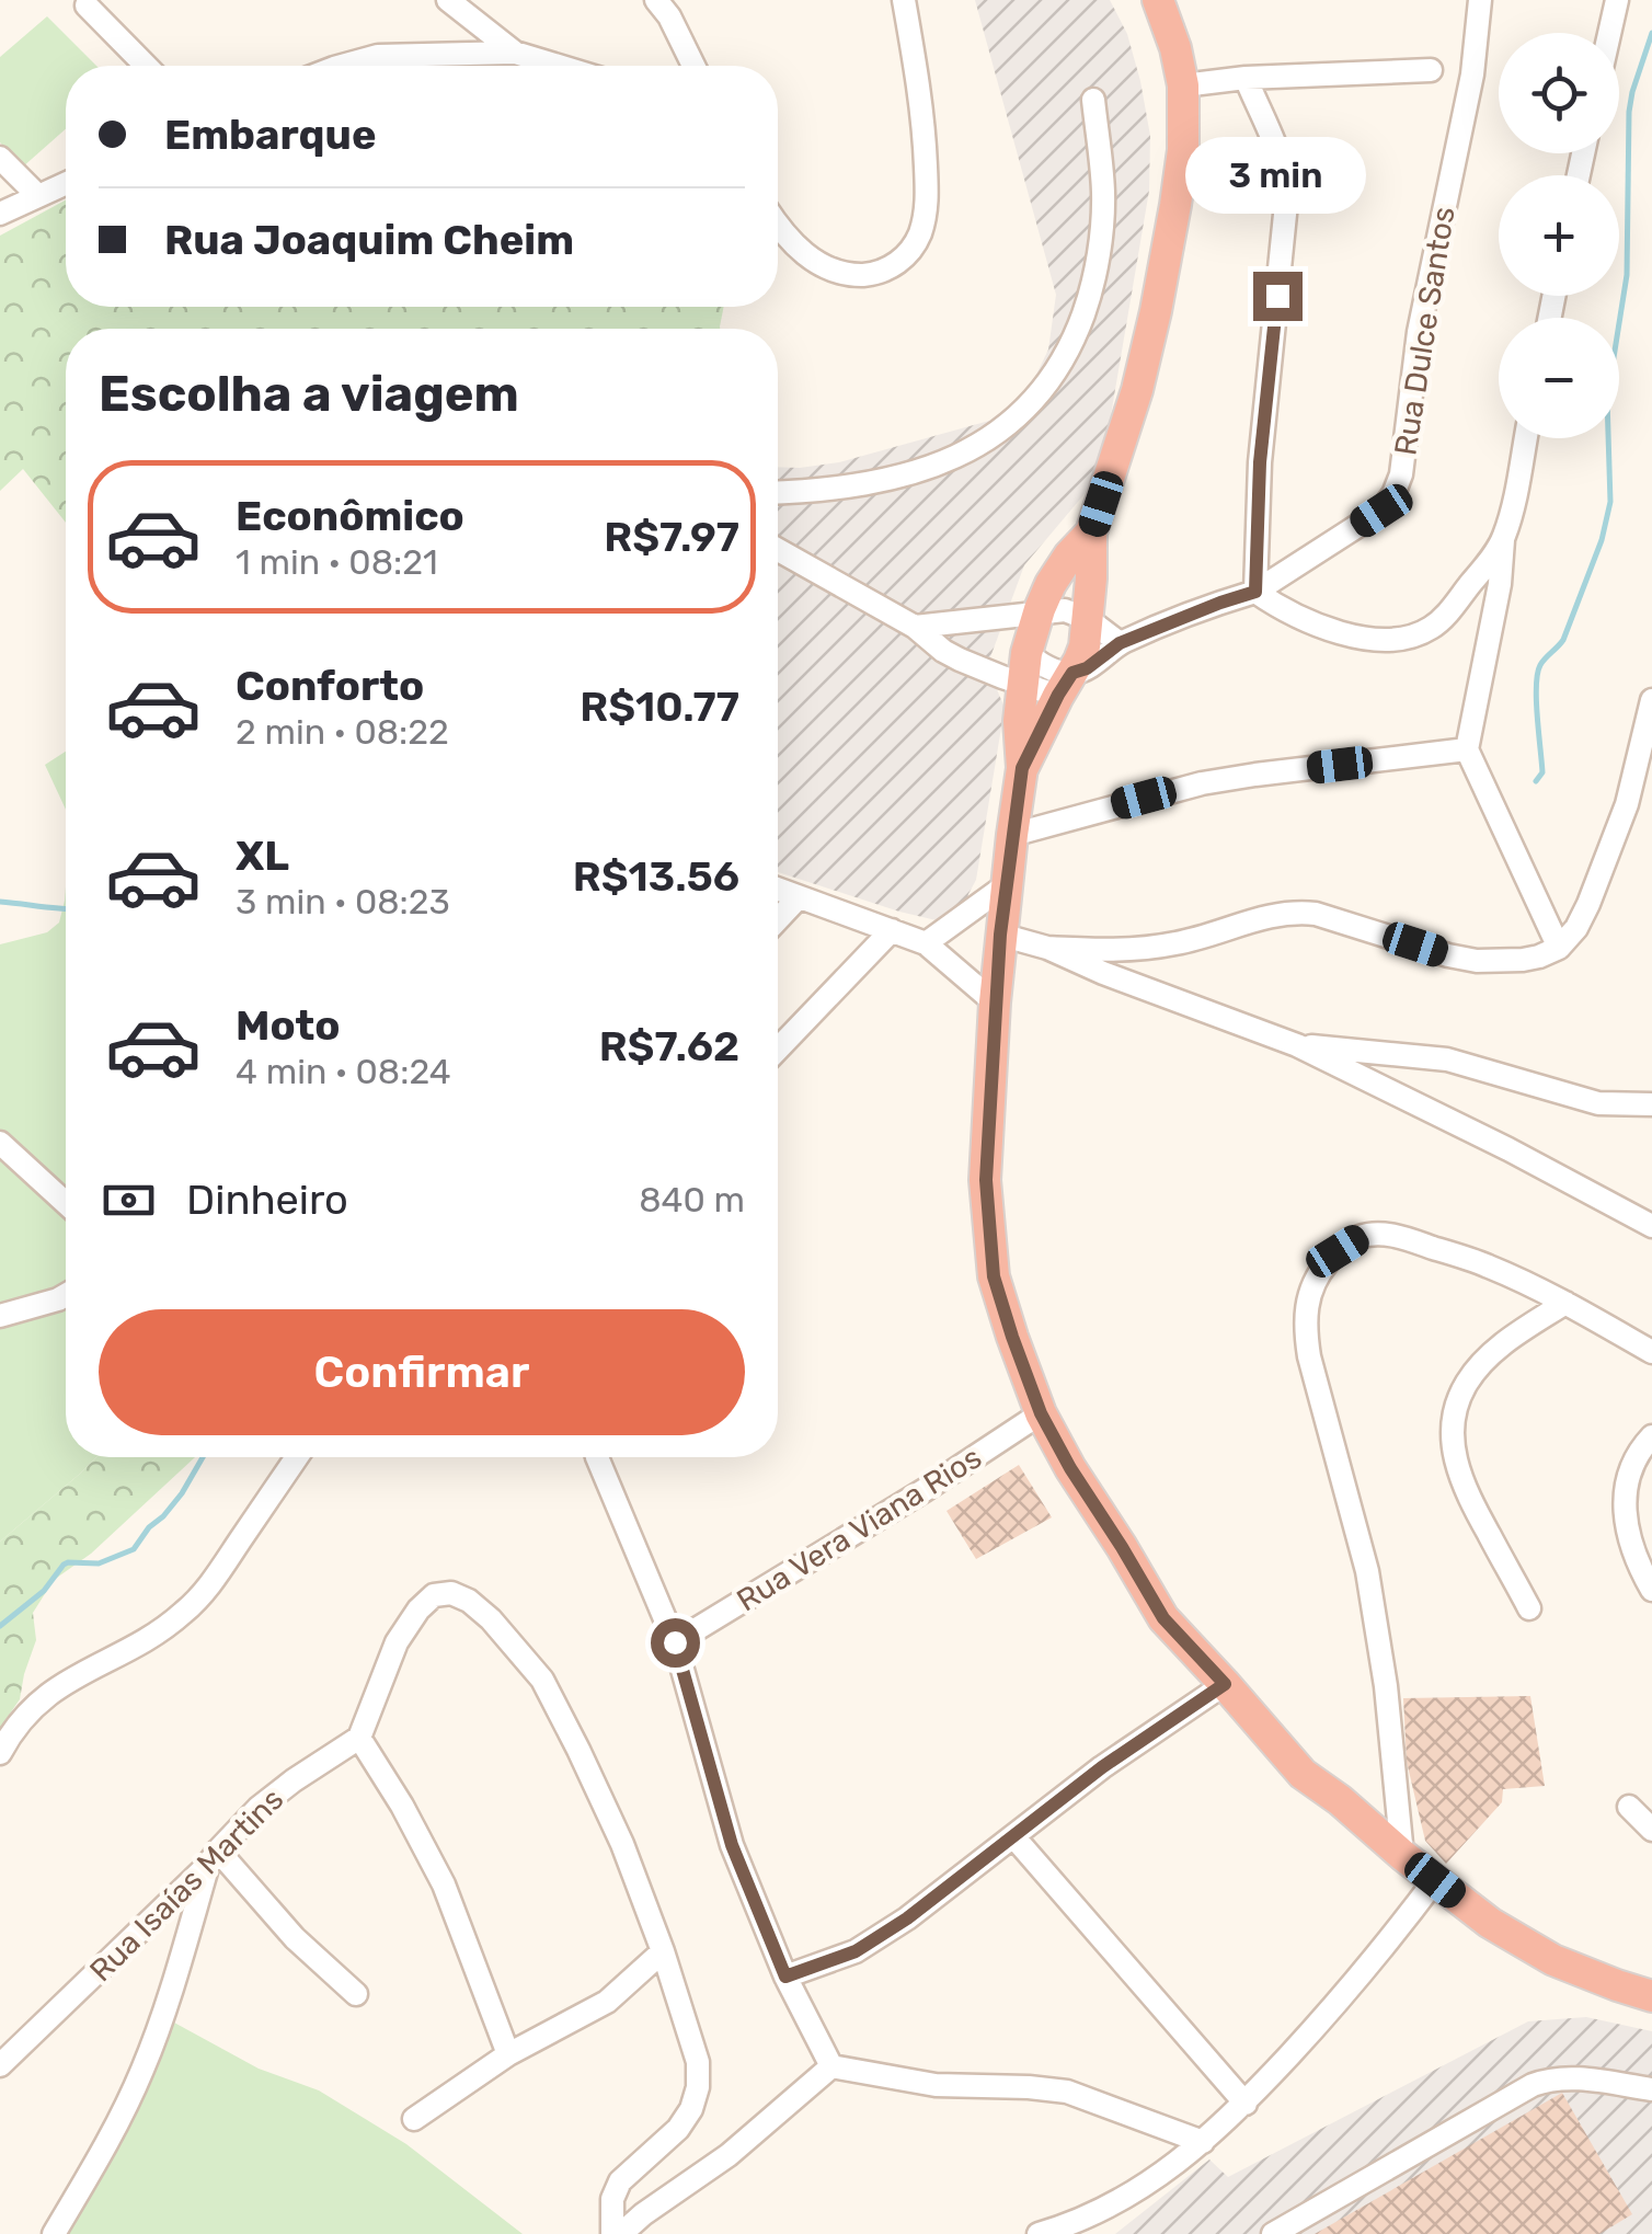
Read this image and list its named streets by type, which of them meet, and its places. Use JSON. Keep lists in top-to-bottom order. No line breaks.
{"streets":{"street":["Rua Dulce Santos","Rua Vera Viana Rios","Rua Isaías Martins"]},"page":{"map_buttons":["+","−"],"banner":["Embarque","Rua Joaquim Cheim"],"bubble":"3 min","heading":"Escolha a viagem","list":[{"name":"Econômico","note":"1 min · 08:21","value":"R$7.97"},{"name":"Conforto","note":"2 min · 08:22","value":"R$10.77"},{"name":"XL","note":"3 min · 08:23","value":"R$13.56"},{"name":"Moto","note":"4 min · 08:24","value":"R$7.62"}],"pay":["Dinheiro","840 m"],"buttons":"Confirmar"}}
